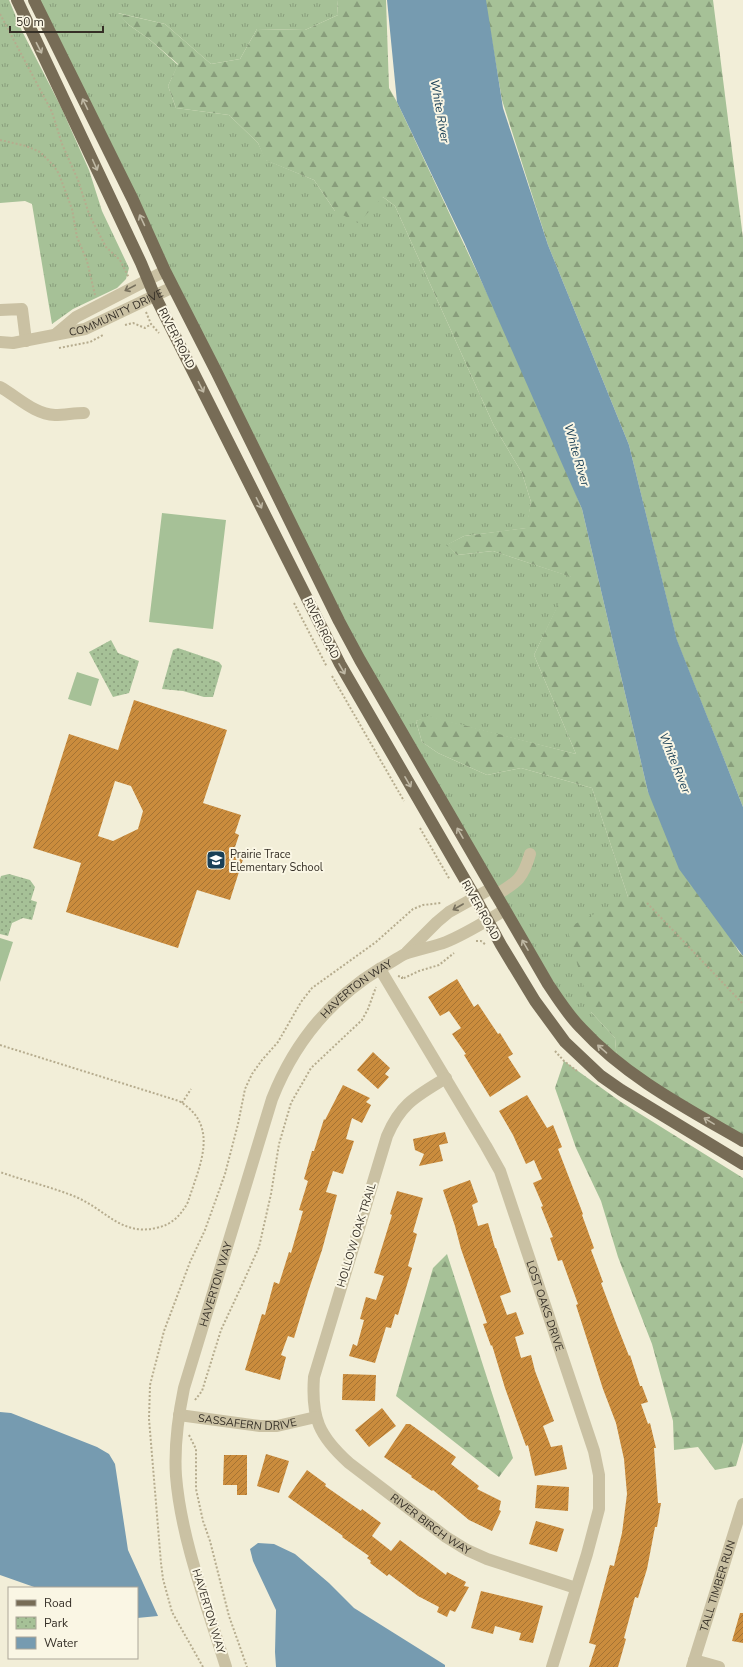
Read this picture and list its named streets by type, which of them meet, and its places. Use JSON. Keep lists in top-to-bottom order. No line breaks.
{"streets":{"main road":["RIVER ROAD"],"street":["COMMUNITY DRIVE","HAVERTON WAY","HOLLOW OAK TRAIL","LOST OAKS DRIVE","SASSAFERN DRIVE","RIVER BIRCH WAY","TALL TIMBER RUN"]},"crossings":[["COMMUNITY DRIVE","RIVER ROAD"],["RIVER ROAD","HAVERTON WAY"],["HAVERTON WAY","LOST OAKS DRIVE"],["HAVERTON WAY","SASSAFERN DRIVE"],["HOLLOW OAK TRAIL","LOST OAKS DRIVE"],["HOLLOW OAK TRAIL","SASSAFERN DRIVE"],["HOLLOW OAK TRAIL","RIVER BIRCH WAY"],["LOST OAKS DRIVE","RIVER BIRCH WAY"],["SASSAFERN DRIVE","RIVER BIRCH WAY"]],"water":["White River"],"places":{"school or university":["Prairie Trace Elementary School"]},"legend":["Road","Park","Water"],"scale_bar":"50 m"}
